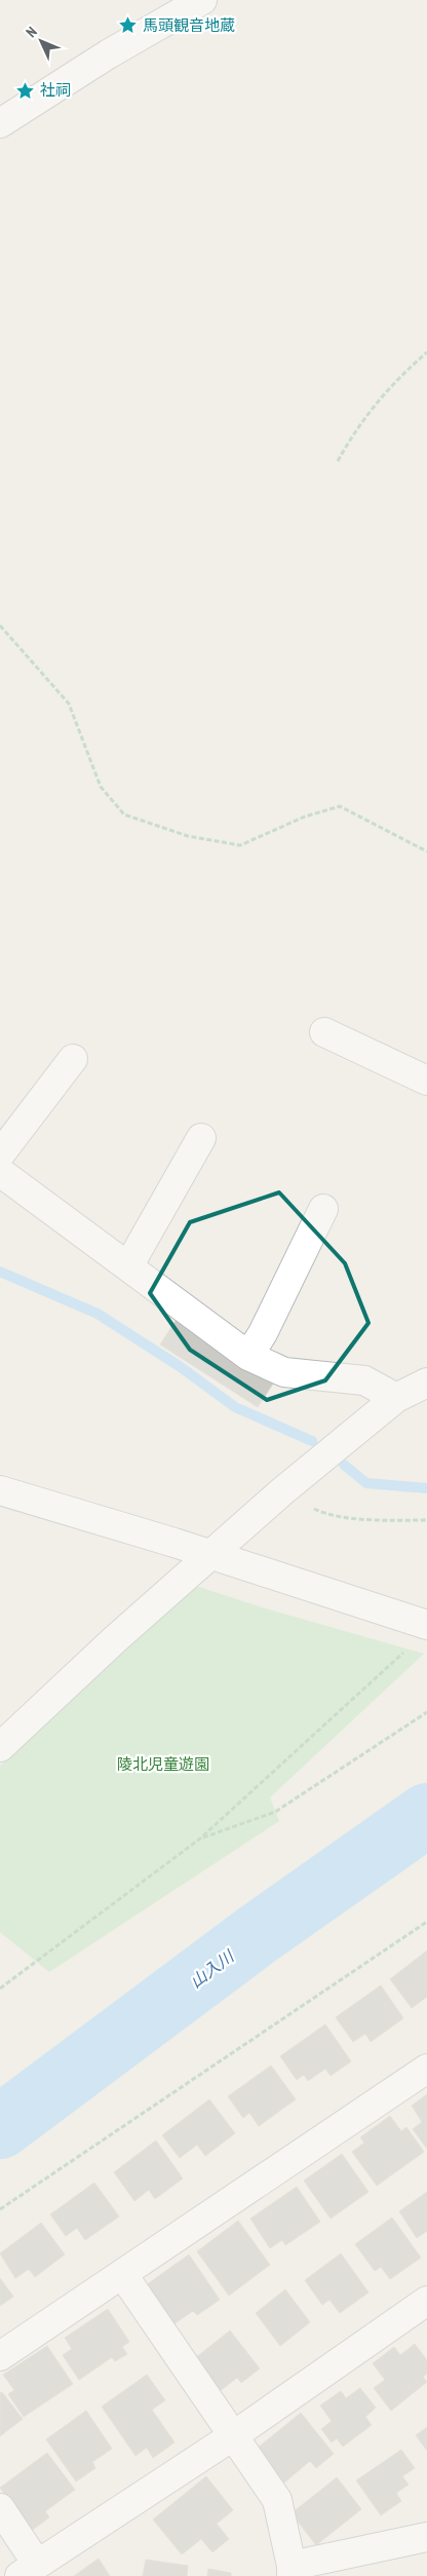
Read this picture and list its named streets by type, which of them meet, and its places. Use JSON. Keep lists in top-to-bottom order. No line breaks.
{"water":["山入川"],"parks":["陵北児童遊園"],"places":{"place":["馬頭観音地蔵","社祠"]},"north":"top left"}
